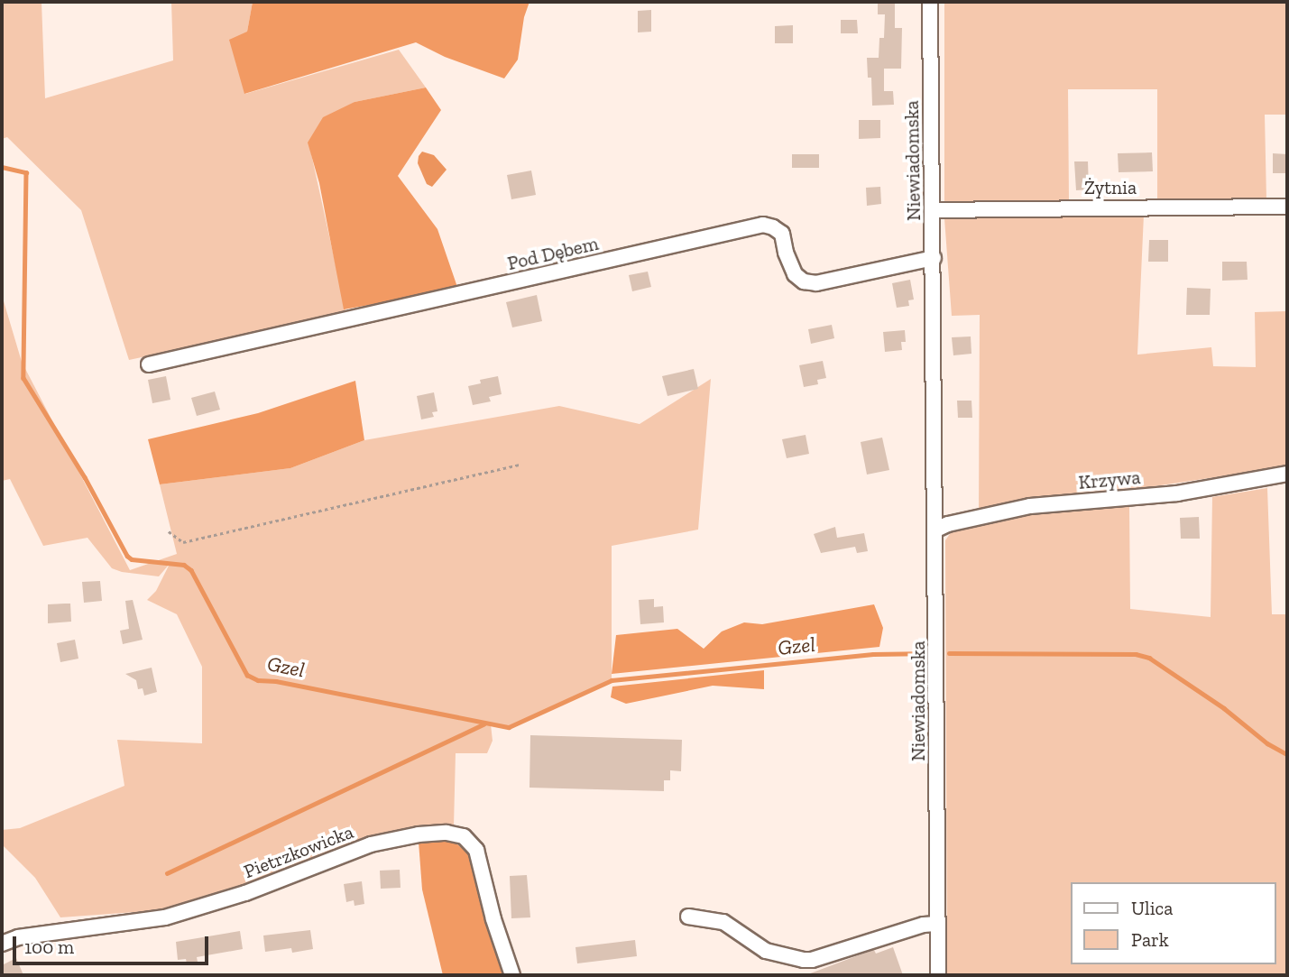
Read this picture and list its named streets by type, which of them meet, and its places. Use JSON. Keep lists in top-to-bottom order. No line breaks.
{"streets":{"street":["Niewiadomska","Żytnia","Pod Dębem","Krzywa","Pietrzkowicka"]},"crossings":[["Niewiadomska","Żytnia"],["Niewiadomska","Pod Dębem"],["Niewiadomska","Krzywa"]],"water":["Gzel"],"legend":["Ulica","Park"],"scale_bar":"100 m"}
